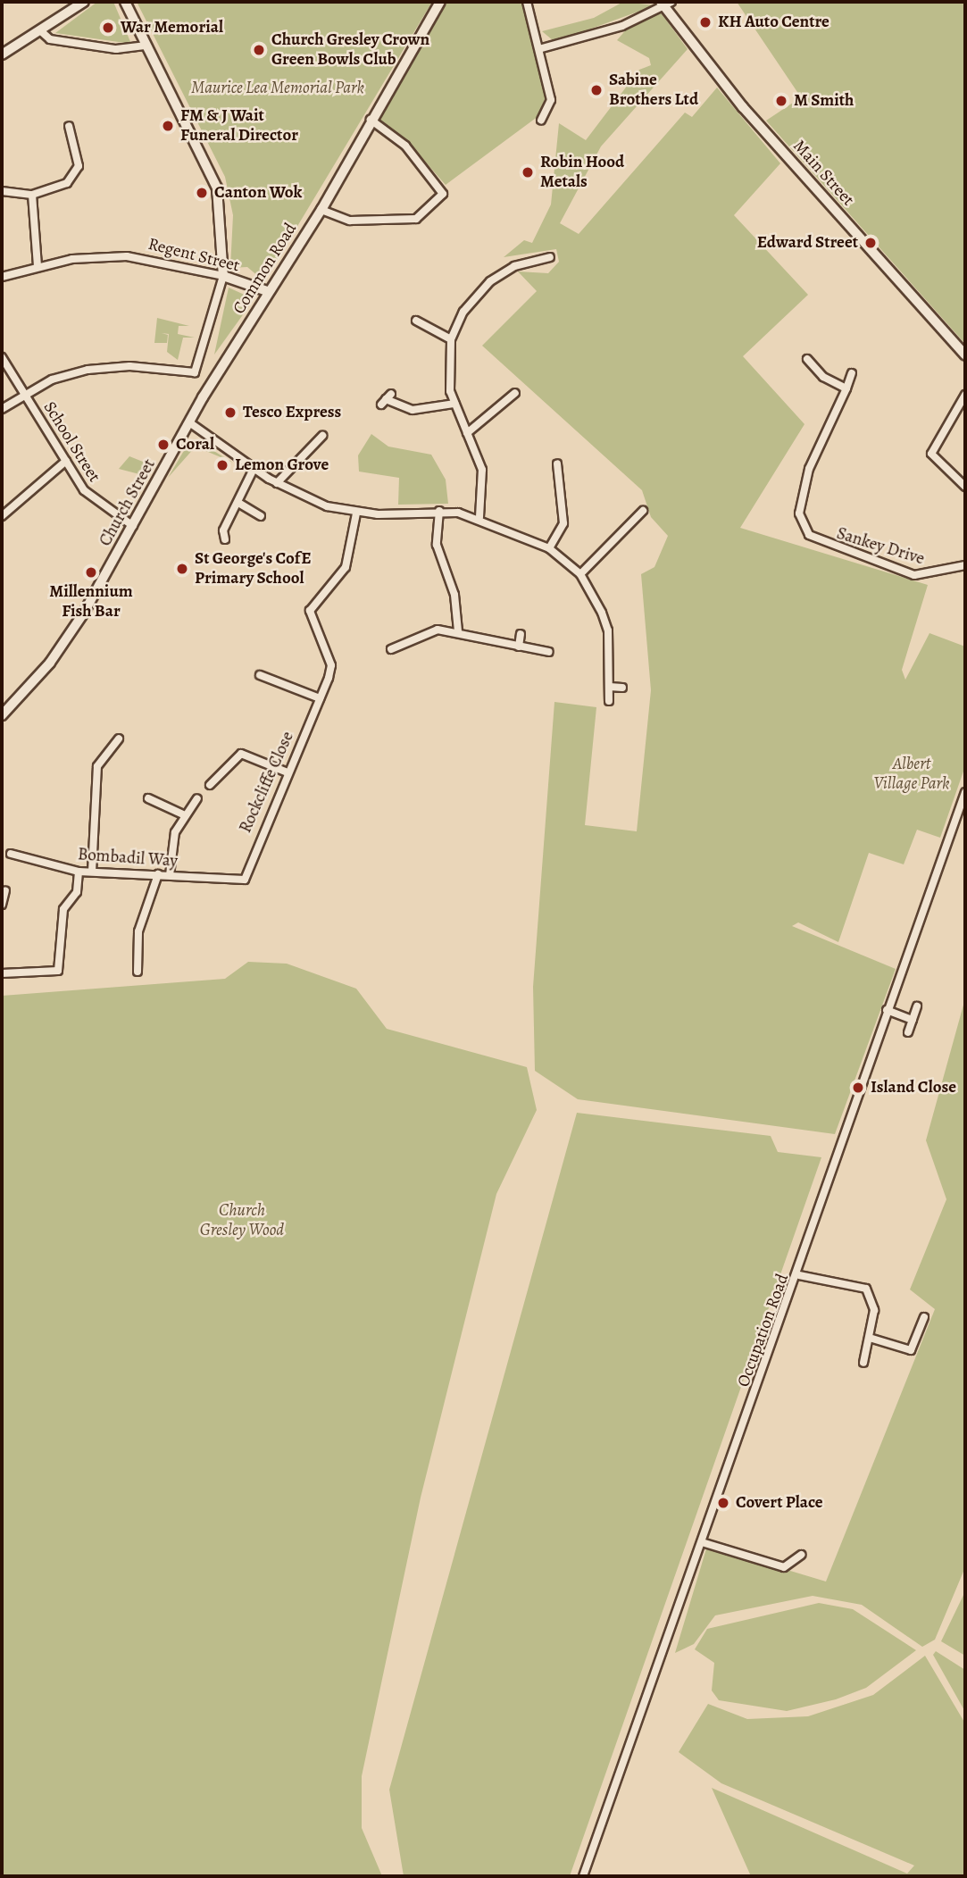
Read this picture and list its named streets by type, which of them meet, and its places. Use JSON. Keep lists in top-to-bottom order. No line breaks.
{"streets":{"street":["Main Street","Regent Street","Common Road","School Street","Church Street","Sankey Drive","Rockcliffe Close","Bombadil Way","Occupation Road"]},"crossings":[["Regent Street","Common Road"],["Common Road","Church Street"],["School Street","Church Street"],["Rockcliffe Close","Bombadil Way"]],"parks":["Maurice Lea Memorial Park","Albert Village Park","Church Gresley Wood"],"places":["KH Auto Centre","War Memorial","Church Gresley Crown Green Bowls Club","Sabine Brothers Ltd","M Smith","FM & J Wait Funeral Director","Robin Hood Metals","Canton Wok","Edward Street","Tesco Express","Coral","Lemon Grove","St George's CofE Primary School","Millennium Fish Bar","Island Close","Covert Place"]}
